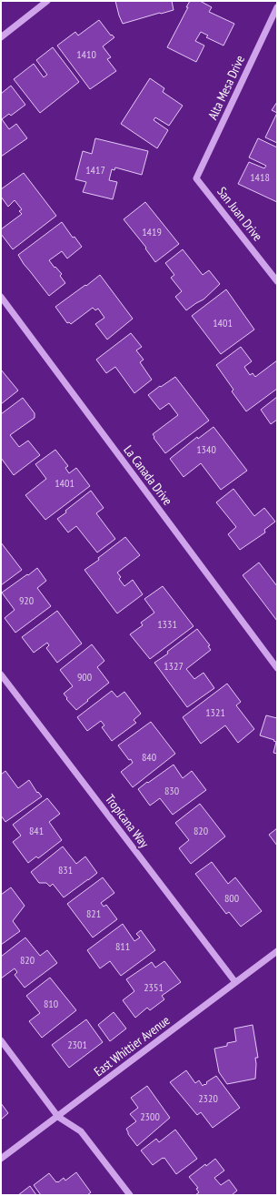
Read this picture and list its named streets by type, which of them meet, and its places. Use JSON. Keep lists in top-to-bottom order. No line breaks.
{"streets":{"street":["Alta Mesa Drive","San Juan Drive","La Canada Drive","Tropicana Way","East Whittier Avenue"]},"crossings":[["Alta Mesa Drive","San Juan Drive"],["Tropicana Way","East Whittier Avenue"]],"house_numbers":["1410","1417","1418","1419","1401","1340","1401","920","1331","1327","900","1321","840","830","841","820","831","800","821","811","820","2351","810","2301","2320","2300"]}
